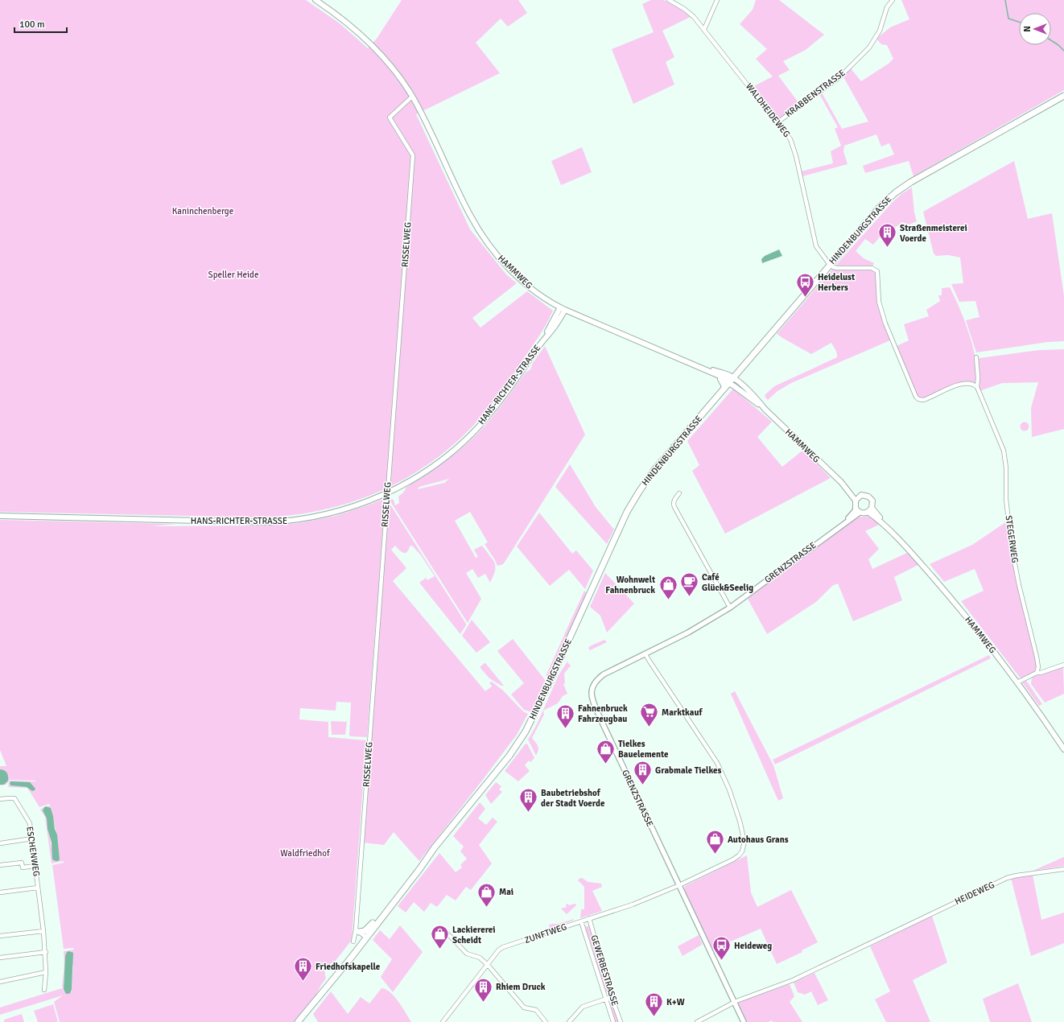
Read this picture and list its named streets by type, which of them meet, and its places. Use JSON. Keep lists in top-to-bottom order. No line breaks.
{"streets":{"main road":["HINDENBURGSTRASSE","HAMMWEG","HANS-RICHTER-STRASSE"],"street":["KRABBENSTRASSE","WALDHEIDEWEG","RISSELWEG","STEGERWEG","GRENZSTRASSE","ESCHENWEG","HEIDEWEG","ZUNFTWEG","GEWERBESTRASSE"]},"crossings":[["KRABBENSTRASSE","WALDHEIDEWEG"],["WALDHEIDEWEG","HINDENBURGSTRASSE"],["HINDENBURGSTRASSE","RISSELWEG"],["HINDENBURGSTRASSE","HAMMWEG"],["RISSELWEG","HAMMWEG"],["RISSELWEG","HANS-RICHTER-STRASSE"],["HAMMWEG","HANS-RICHTER-STRASSE"],["HAMMWEG","GRENZSTRASSE"],["GRENZSTRASSE","HEIDEWEG"],["GRENZSTRASSE","ZUNFTWEG"],["ZUNFTWEG","GEWERBESTRASSE"]],"parks":["Kaninchenberge","Speller Heide","Waldfriedhof"],"places":{"building":["Straßenmeisterei Voerde","Fahnenbruck Fahrzeugbau","Grabmale Tielkes","Baubetriebshof der Stadt Voerde","Friedhofskapelle","Rhiem Druck","K+W"],"bus stop":["Heidelust Herbers","Heideweg"],"cafe":["Café Glück&Seelig"],"shop":["Wohnwelt Fahnenbruck","Tielkes Bauelemente","Autohaus Grans","Mai","Lackiererei Scheidt"],"supermarket":["Marktkauf"]},"scale_bar":"100 m","north":"left"}
